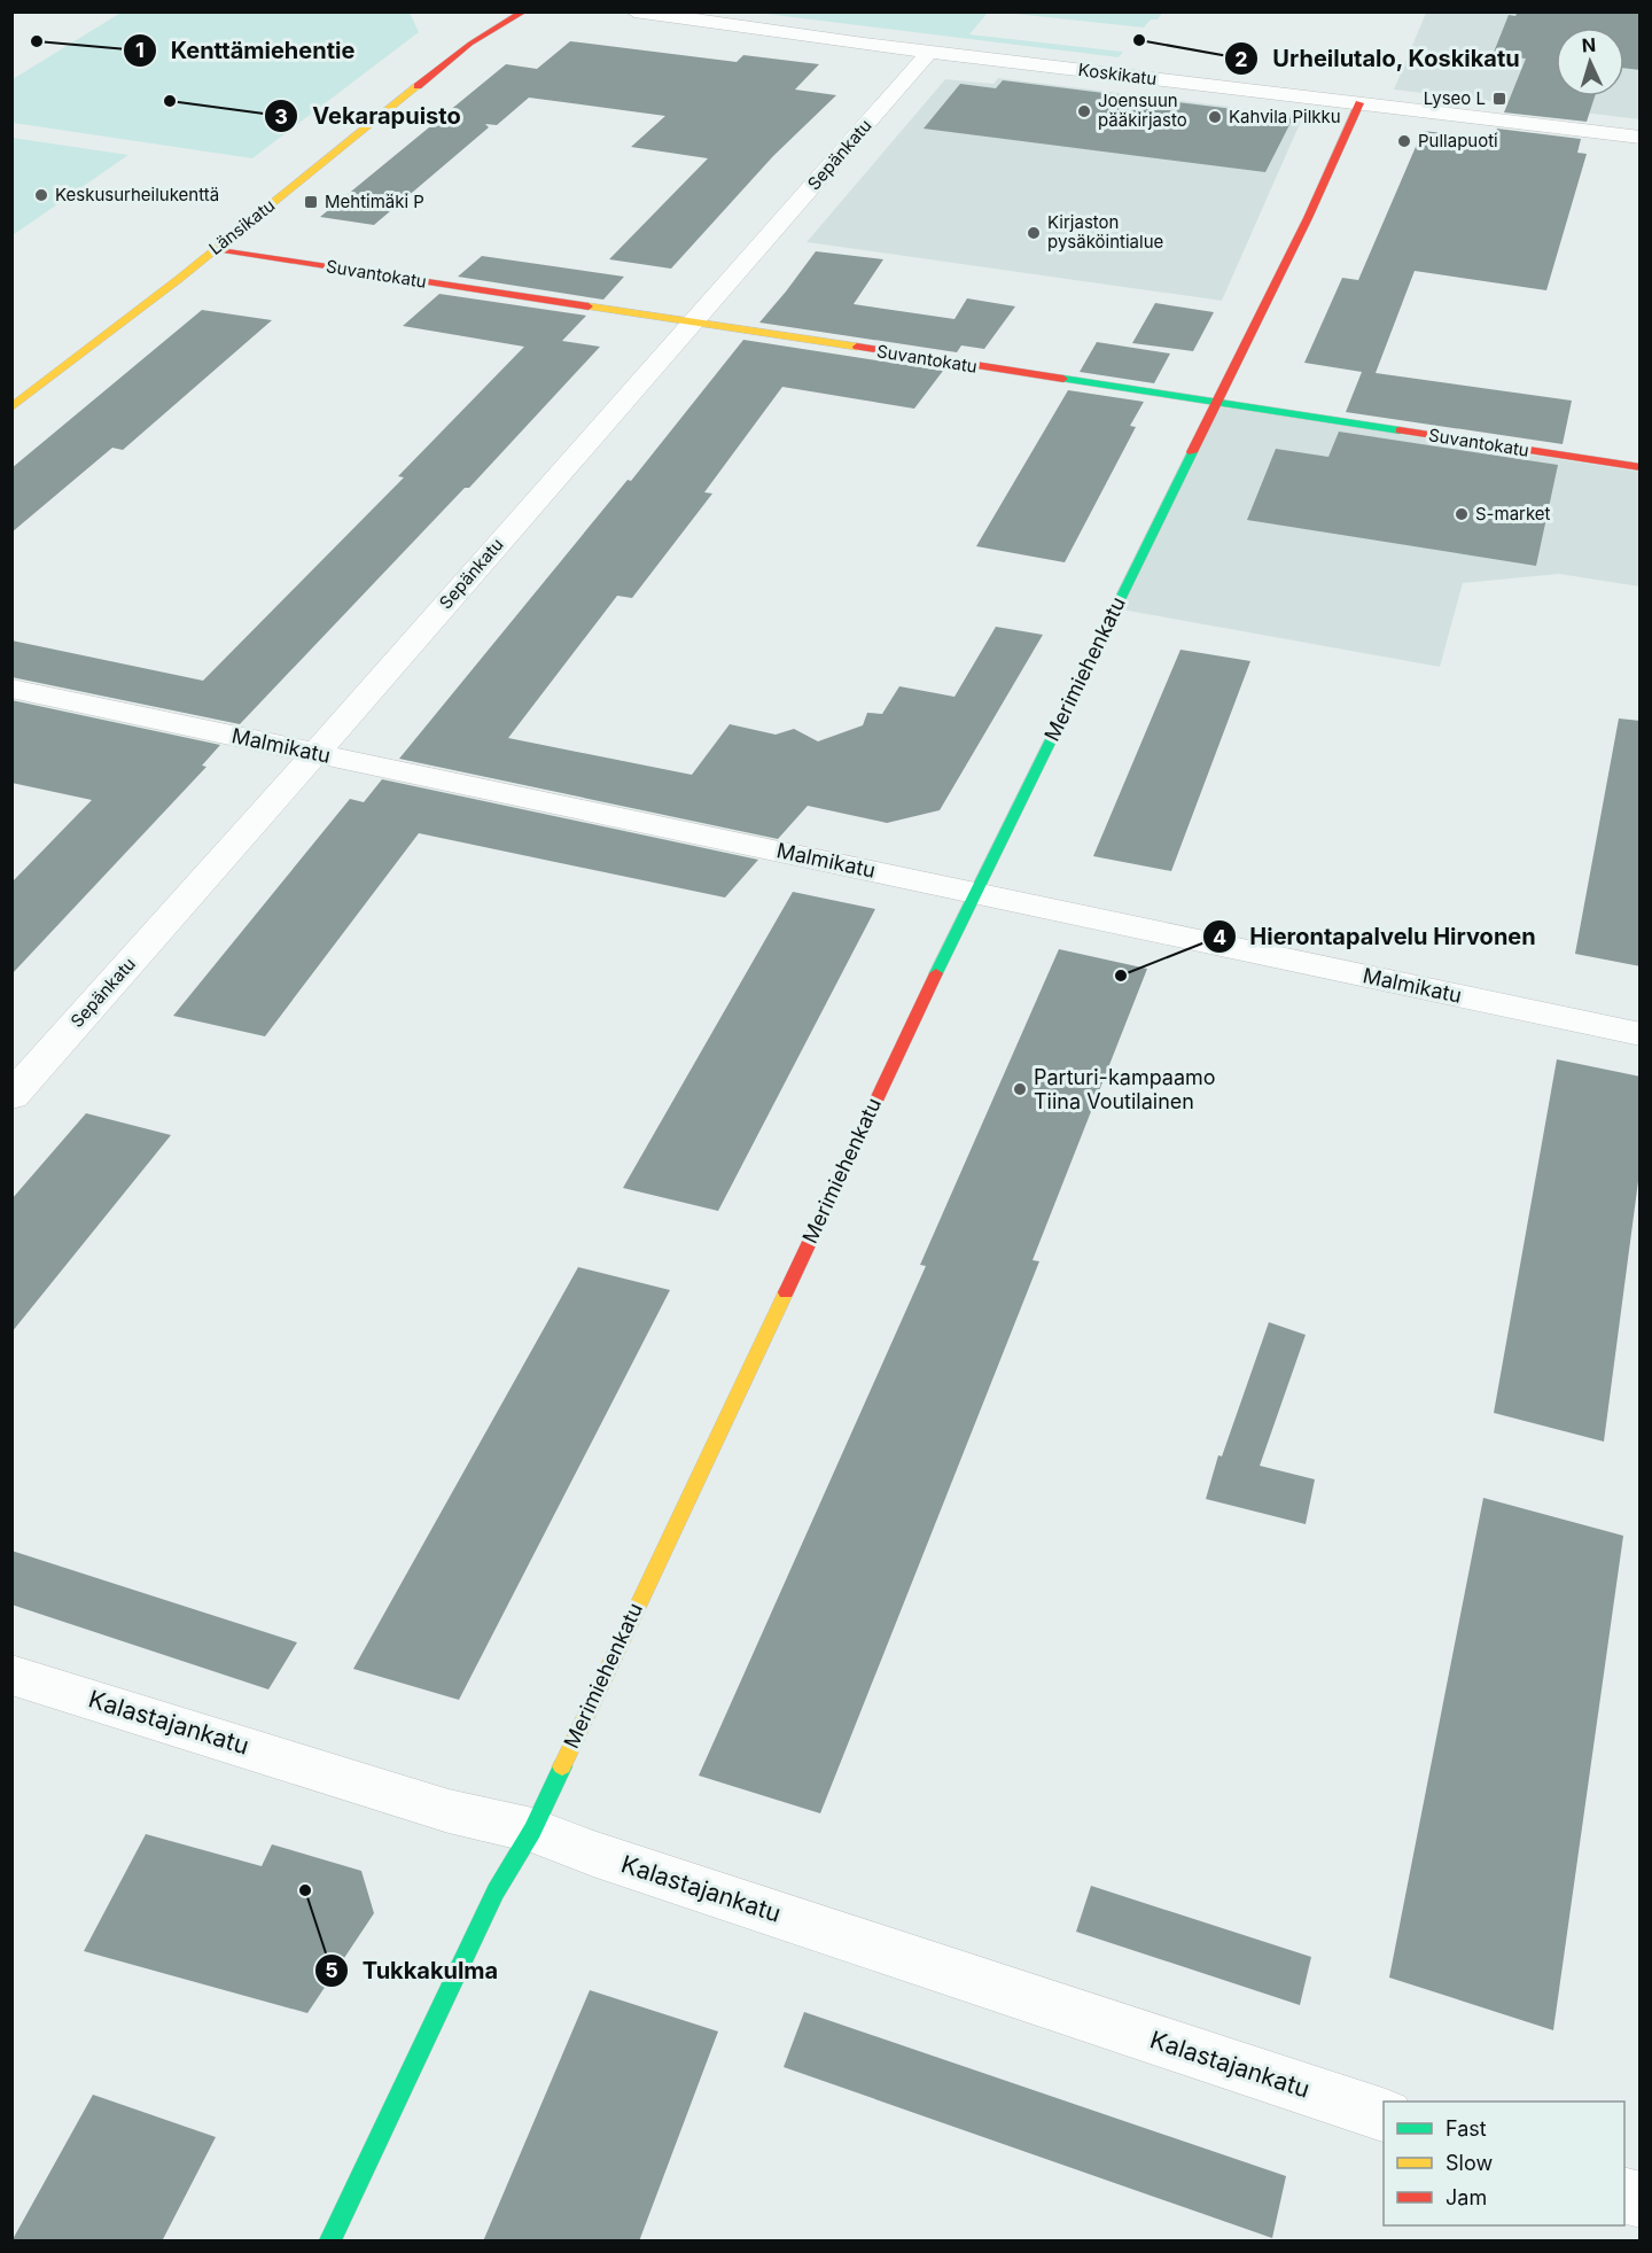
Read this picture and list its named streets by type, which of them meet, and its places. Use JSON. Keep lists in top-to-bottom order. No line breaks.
{"streets":{"street":["Koskikatu","Sepänkatu","Länsikatu","Suvantokatu","Merimiehenkatu","Malmikatu","Kalastajankatu"]},"crossings":[["Koskikatu","Sepänkatu"],["Koskikatu","Merimiehenkatu"],["Sepänkatu","Suvantokatu"],["Sepänkatu","Malmikatu"],["Länsikatu","Suvantokatu"],["Suvantokatu","Merimiehenkatu"],["Merimiehenkatu","Malmikatu"],["Merimiehenkatu","Kalastajankatu"]],"places":{"other":["Urheilutalo, Koskikatu","Kenttämiehentie","Vekarapuisto","Joensuun pääkirjasto","Kahvila Pilkku","Pullapuoti","Keskusurheilukenttä","Kirjaston pysäköintialue","S-market","Hierontapalvelu Hirvonen","Parturi-kampaamo Tiina Voutilainen","Tukkakulma"],"transit":["Lyseo L","Mehtimäki P"]},"legend":["Fast","Slow","Jam"],"north":"top"}
